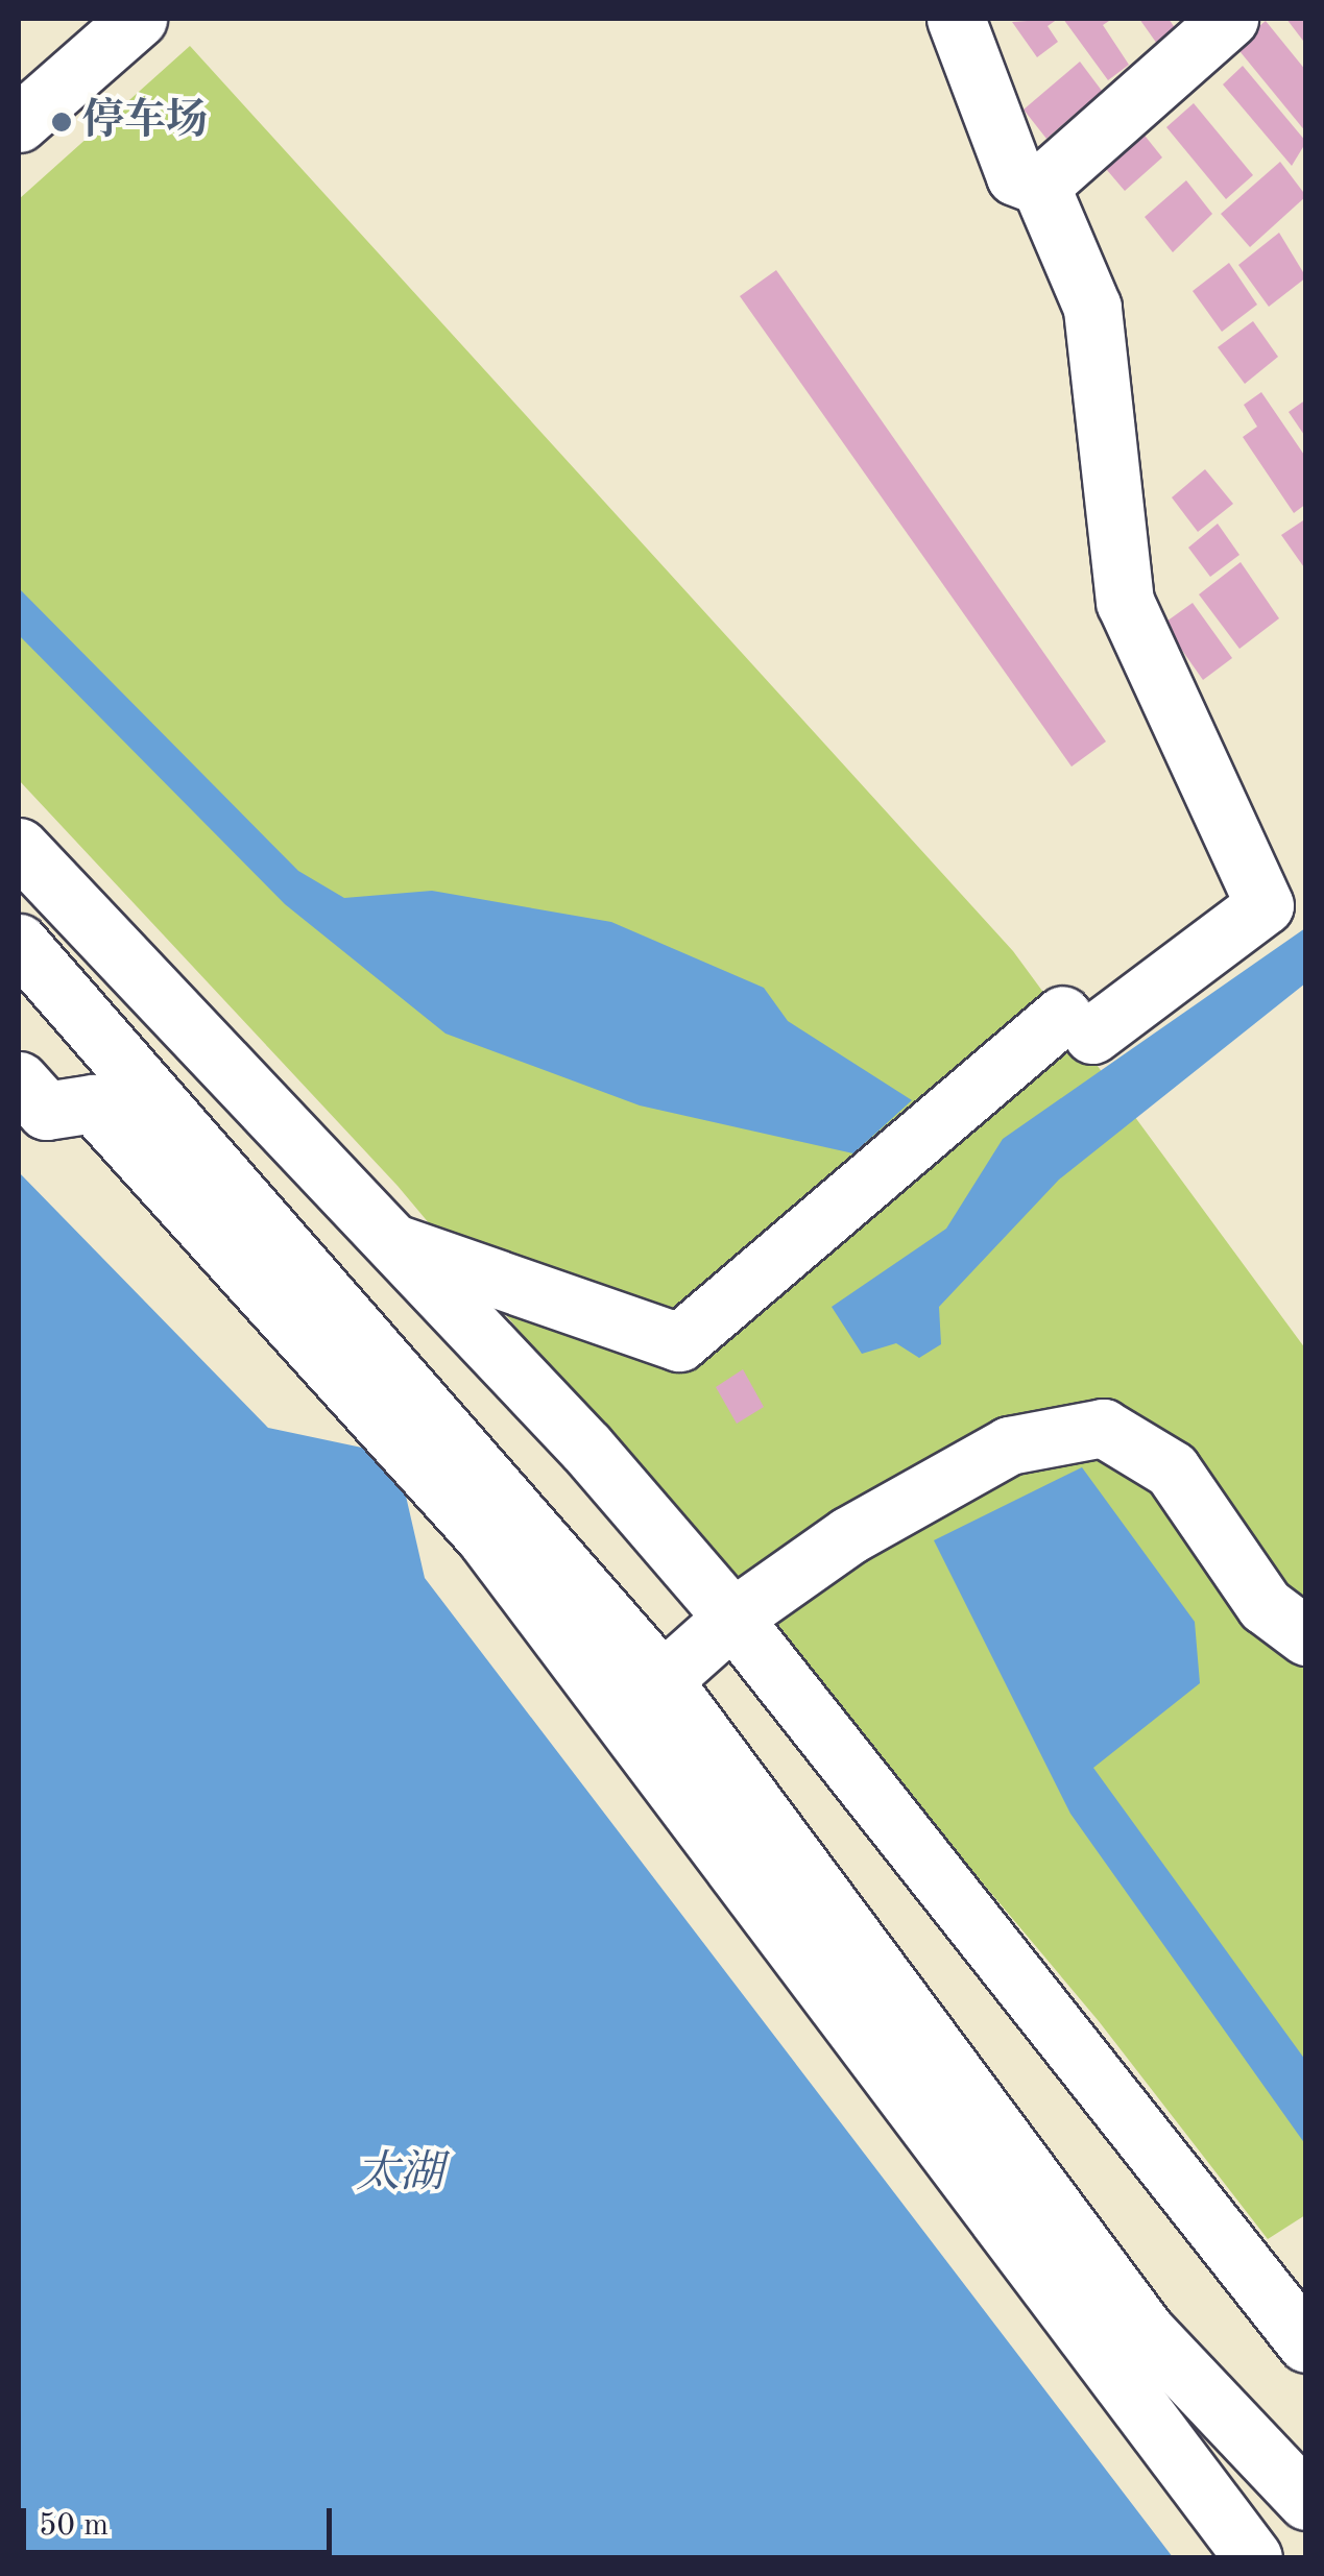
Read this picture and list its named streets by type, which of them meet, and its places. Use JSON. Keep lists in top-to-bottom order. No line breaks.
{"water":["太湖"],"places":["停车场"],"scale_bar":"50 m"}
